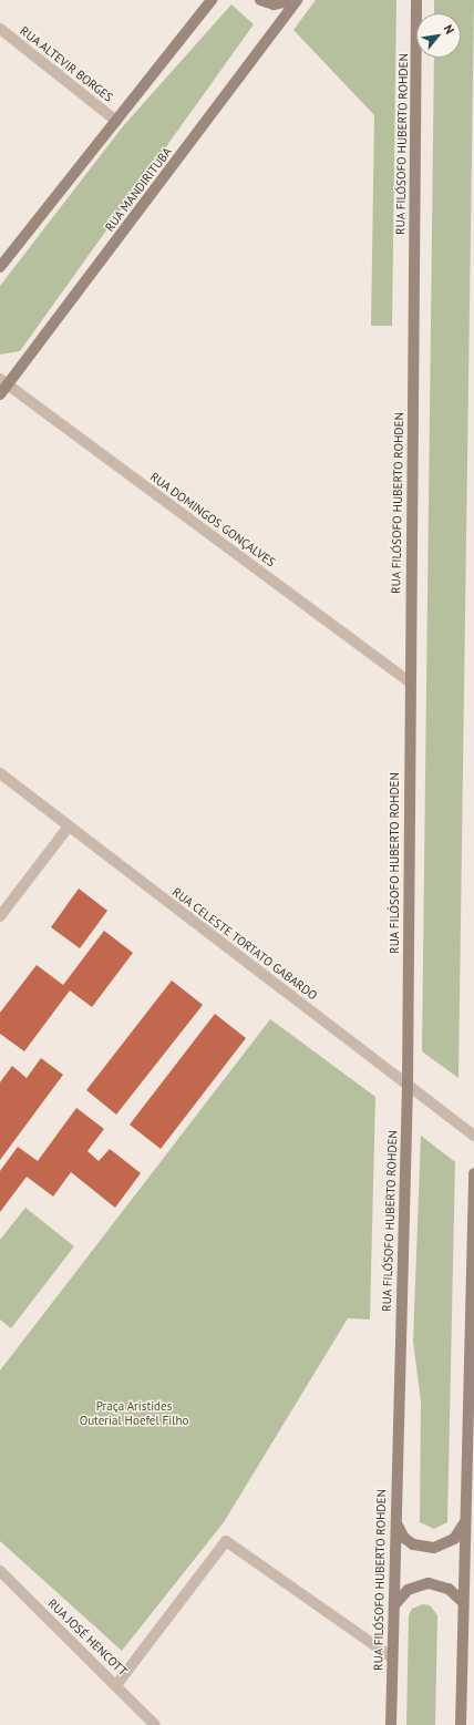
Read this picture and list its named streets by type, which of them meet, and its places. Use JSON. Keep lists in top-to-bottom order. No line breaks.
{"streets":{"main road":["RUA FILÓSOFO HUBERTO ROHDEN","RUA MANDIRITUBA"],"street":["RUA ALTEVIR BORGES","RUA DOMINGOS GONÇALVES","RUA CELESTE TORTATO GABARDO","RUA JOSÉ HENCOTT"]},"crossings":[["RUA FILÓSOFO HUBERTO ROHDEN","RUA DOMINGOS GONÇALVES"],["RUA FILÓSOFO HUBERTO ROHDEN","RUA CELESTE TORTATO GABARDO"],["RUA MANDIRITUBA","RUA DOMINGOS GONÇALVES"]],"parks":["Praça Aristides Outerial Hoefel Filho"],"north":"top right"}
